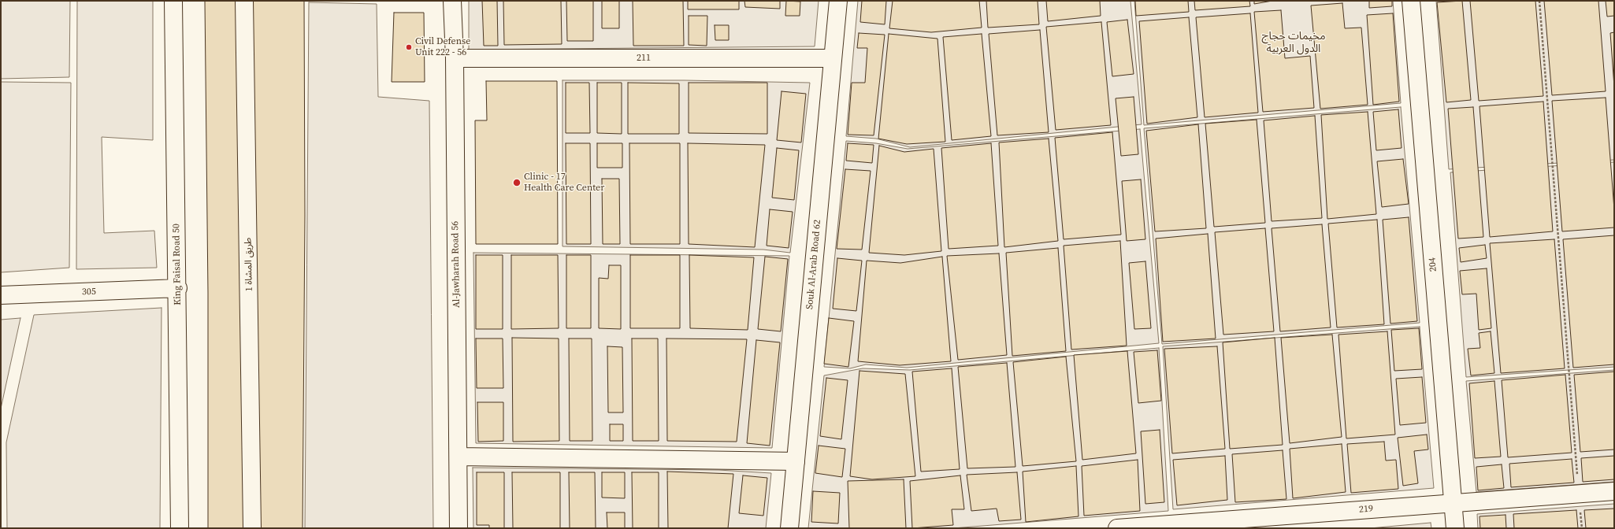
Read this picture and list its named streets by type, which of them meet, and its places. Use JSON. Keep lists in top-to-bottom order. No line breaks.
{"streets":{"street":["211","King Faisal Road 50","طريق المشاة 1","Al-Jawharah Road 56","Souk Al-Arab Road 62","204","305","219"]},"crossings":[["211","Al-Jawharah Road 56"],["211","Souk Al-Arab Road 62"],["King Faisal Road 50","305"],["204","219"]],"districts":["مخيمات حجاج الدول العربية"],"places":["Civil Defense Unit 222 - 56","Clinic - 17 Health Care Center"]}
